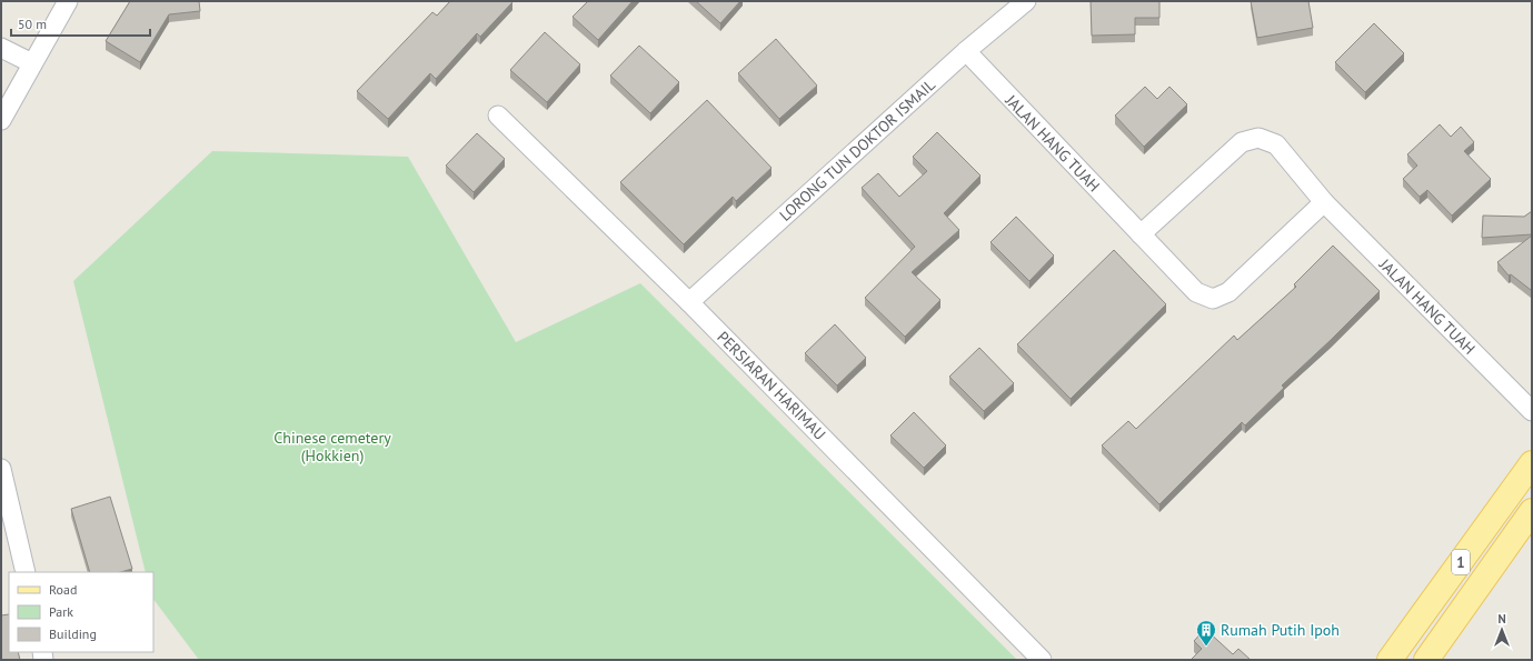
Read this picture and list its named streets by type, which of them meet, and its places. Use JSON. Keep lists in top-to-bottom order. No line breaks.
{"streets":{"main road":["1"],"street":["JALAN HANG TUAH","LORONG TUN DOKTOR ISMAIL","PERSIARAN HARIMAU"]},"crossings":[["JALAN HANG TUAH","LORONG TUN DOKTOR ISMAIL"],["LORONG TUN DOKTOR ISMAIL","PERSIARAN HARIMAU"]],"parks":["Chinese cemetery (Hokkien)"],"places":{"building":["Rumah Putih Ipoh"]},"legend":["Road","Park","Building"],"scale_bar":"50 m","north":"top"}
